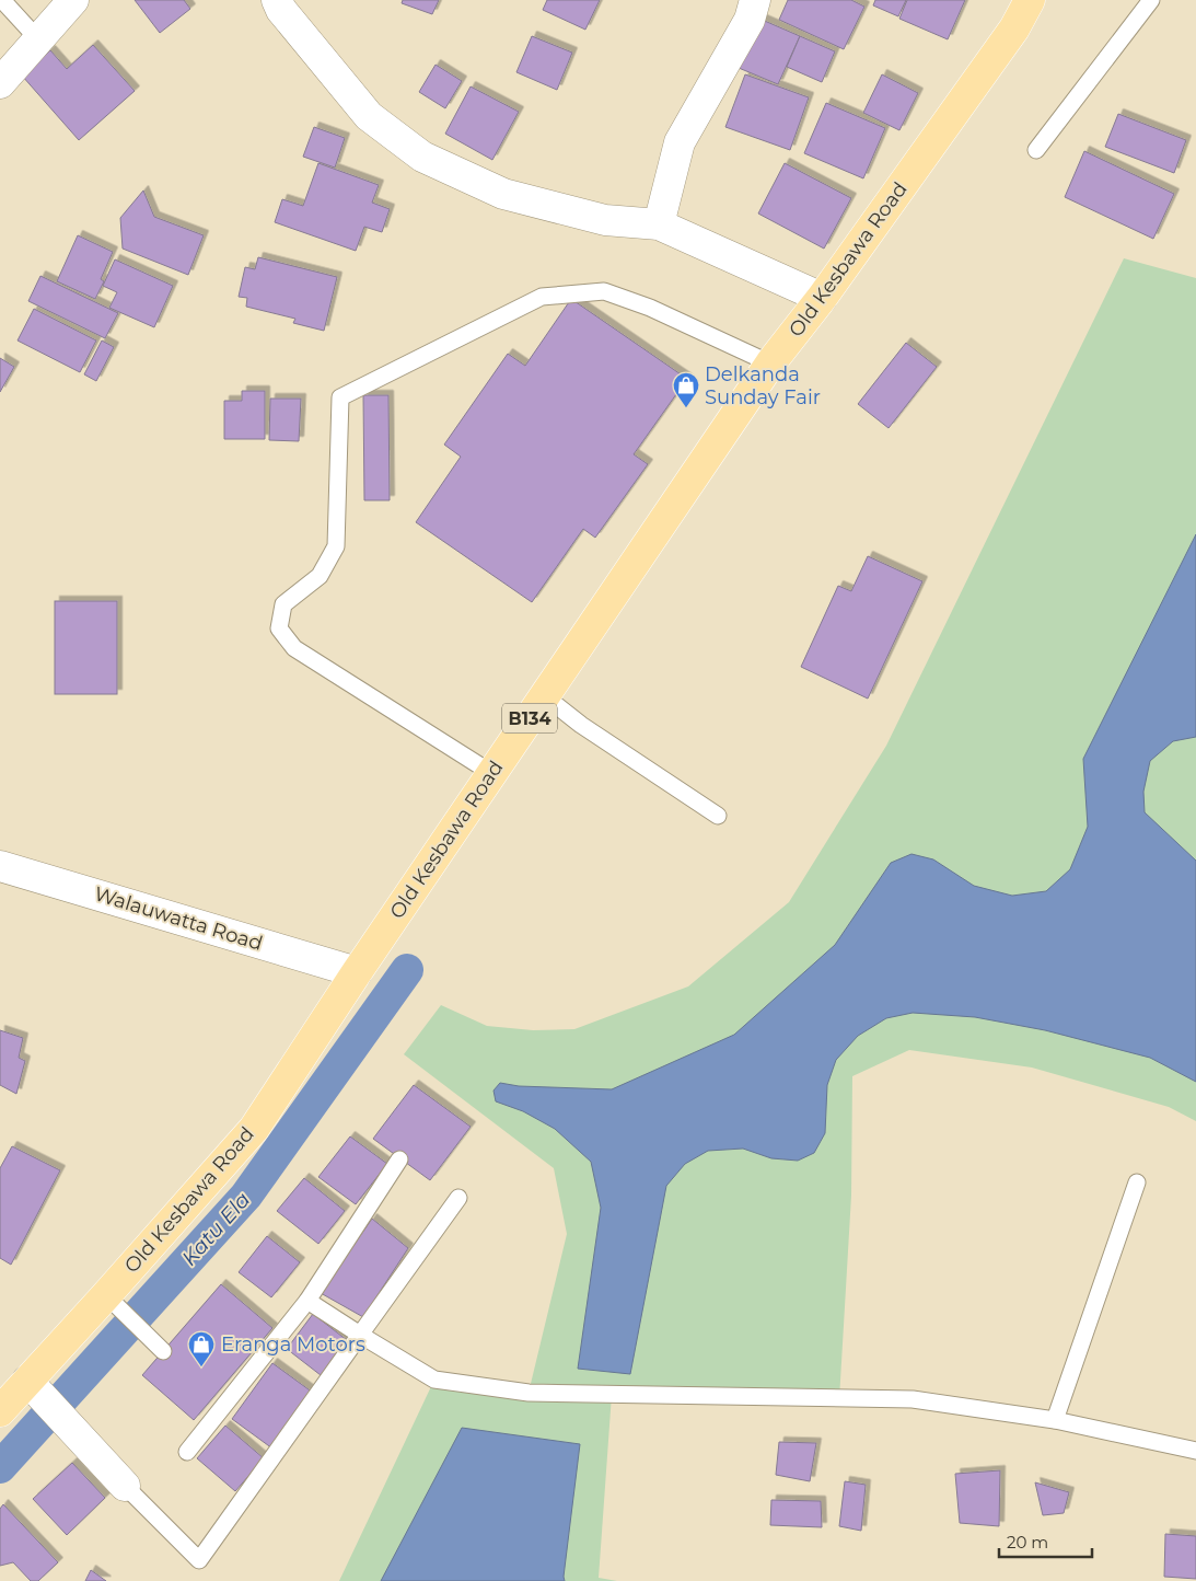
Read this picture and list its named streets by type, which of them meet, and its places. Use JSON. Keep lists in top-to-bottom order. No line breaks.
{"streets":{"main road":["Old Kesbawa Road","B134"],"street":["Walauwatta Road"]},"crossings":[["Old Kesbawa Road","Walauwatta Road"]],"water":["Katu Ela"],"places":{"shop":["Delkanda Sunday Fair","Eranga Motors"]},"scale_bar":"20 m"}
